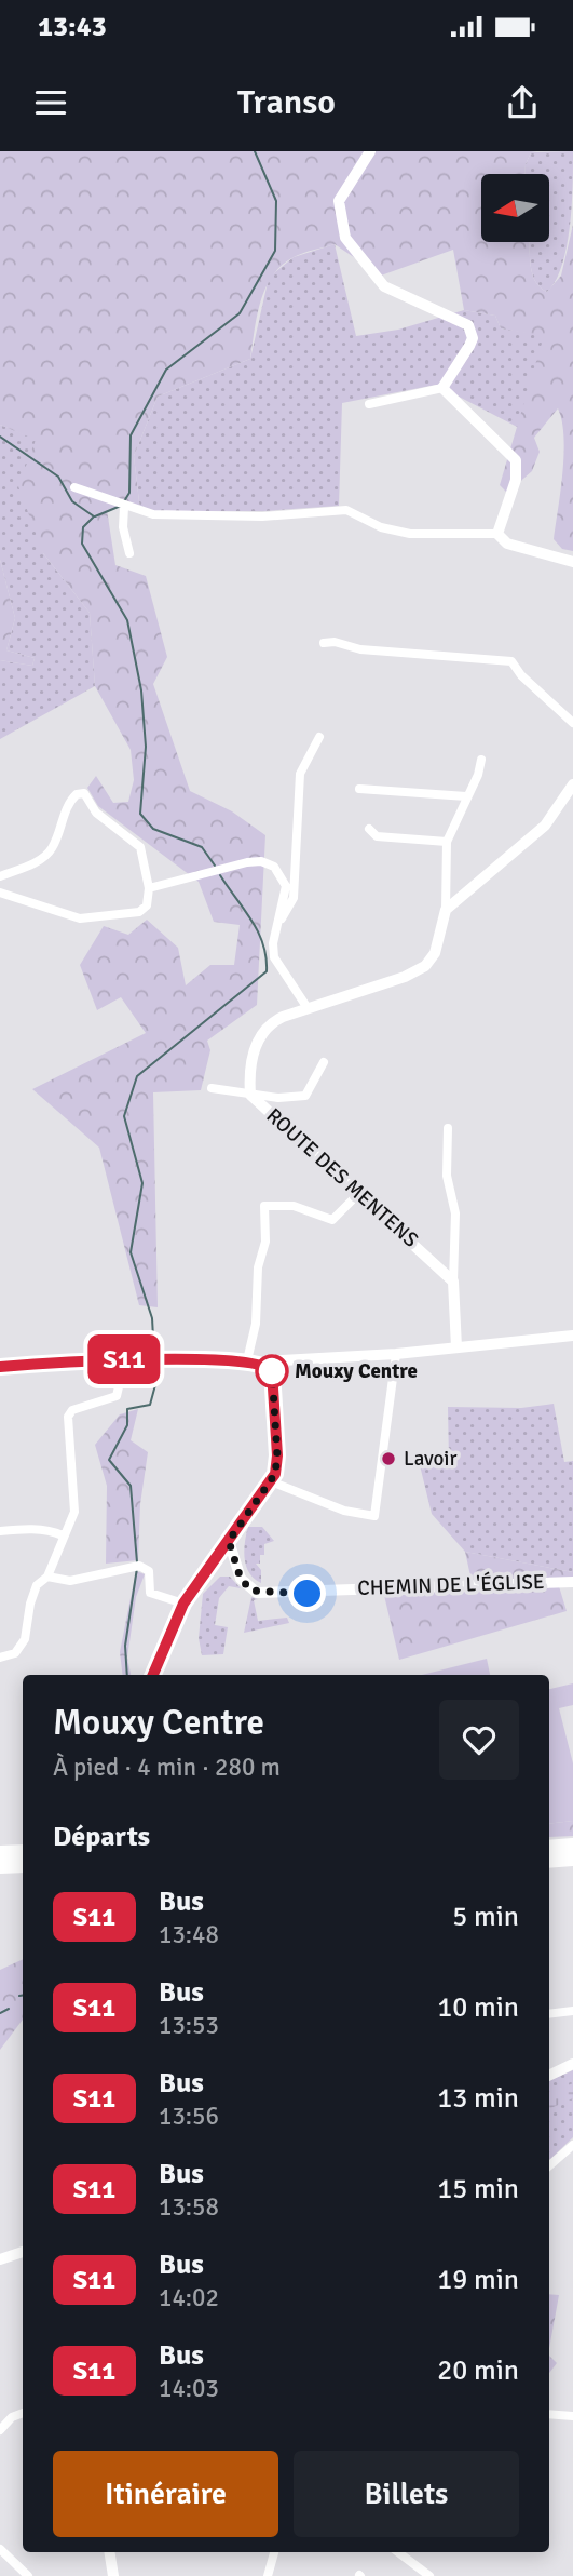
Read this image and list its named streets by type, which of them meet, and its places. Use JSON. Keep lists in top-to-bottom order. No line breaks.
{"streets":{"street":["ROUTE DES MENTENS","CHEMIN DE L'ÉGLISE"]},"places":["Mouxy Centre","Lavoir"],"lines":["bus line S11"],"north":"left","page":{"status":"13:43","header":"Transo","on_map":"S11","heading":[["Mouxy Centre","À pied · 4 min · 280 m"],"Départs"],"list":[{"mark":"S11","name":"Bus","note":"13:48","value":"5 min"},{"mark":"S11","name":"Bus","note":"13:53","value":"10 min"},{"mark":"S11","name":"Bus","note":"13:56","value":"13 min"},{"mark":"S11","name":"Bus","note":"13:58","value":"15 min"},{"mark":"S11","name":"Bus","note":"14:02","value":"19 min"},{"mark":"S11","name":"Bus","note":"14:03","value":"20 min"}],"buttons":["Itinéraire","Billets"]}}
